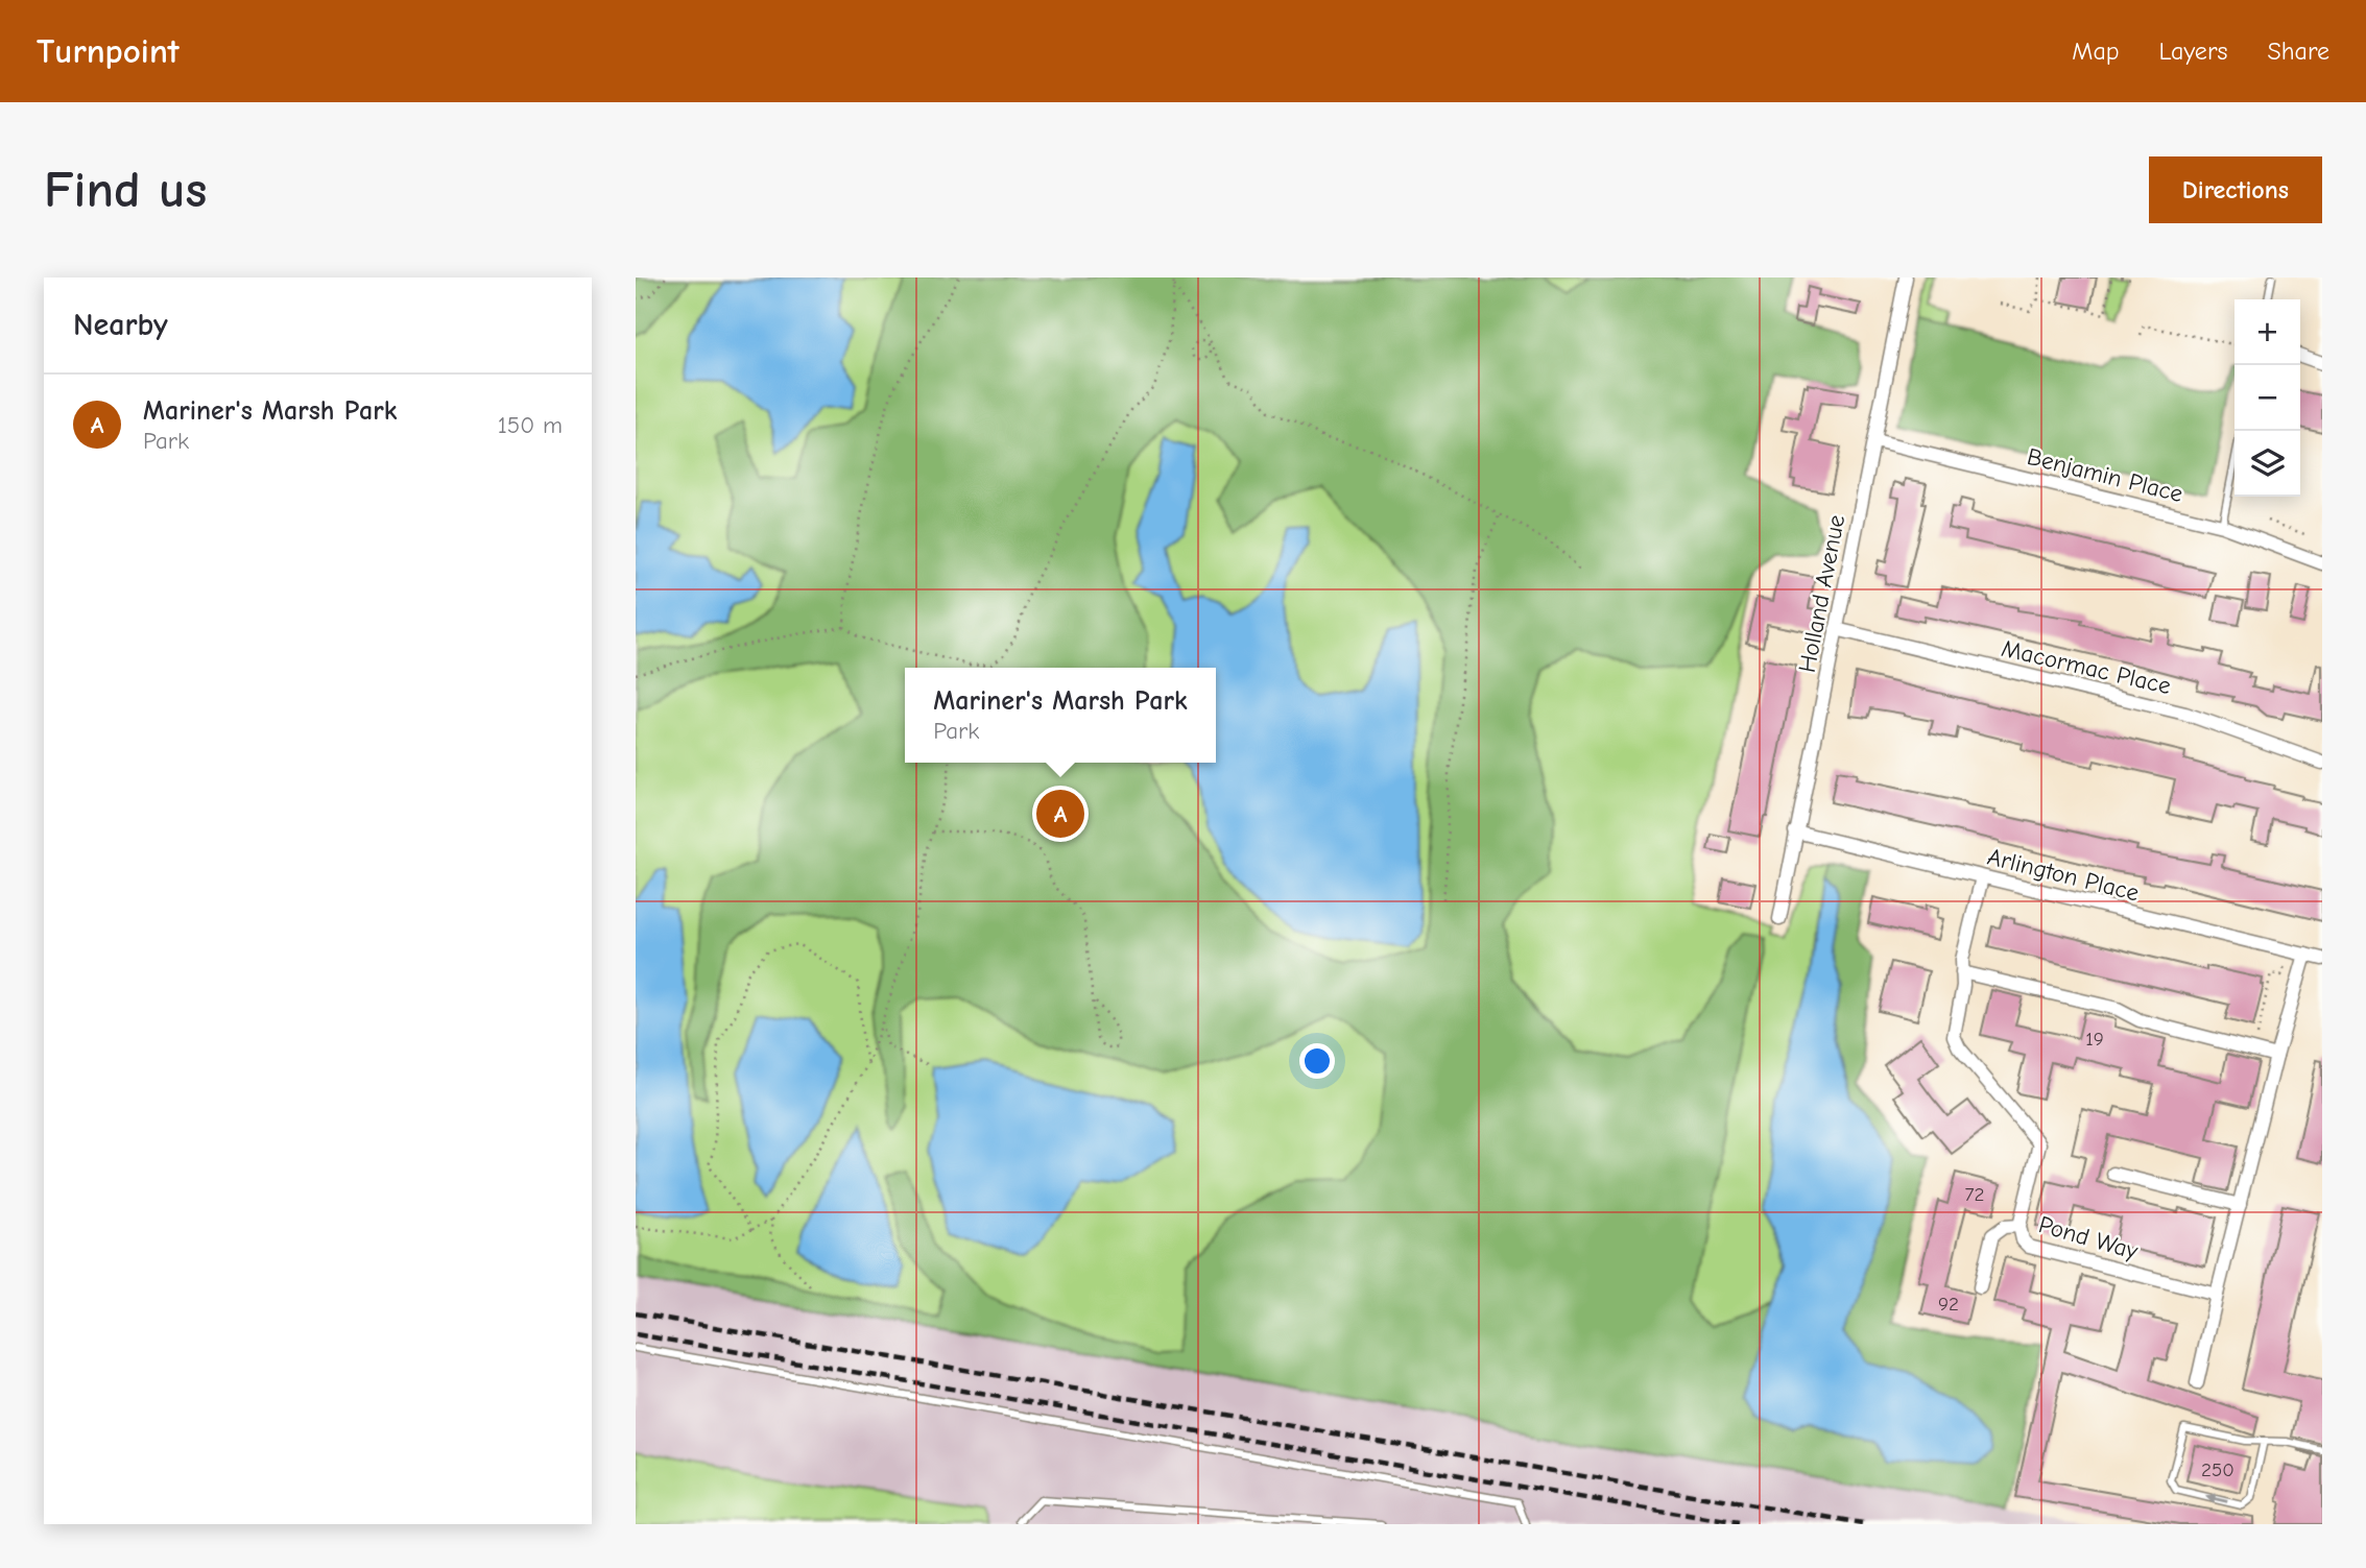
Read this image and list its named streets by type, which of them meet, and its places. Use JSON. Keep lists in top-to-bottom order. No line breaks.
{"streets":{"street":["Benjamin Place","Holland Avenue","Macormac Place","Arlington Place","Pond Way"]},"crossings":[["Benjamin Place","Holland Avenue"],["Holland Avenue","Macormac Place"],["Holland Avenue","Arlington Place"],["Arlington Place","Pond Way"]],"house_numbers":["19","72","92","250"],"page":{"header":"Turnpoint","nav":["Map","Layers","Share"],"buttons":"Directions","title":"Find us","heading":"Nearby","map_buttons":["+","−"],"list":[{"mark":"A","name":"Mariner's Marsh Park","note":"Park","value":"150 m"}],"popup":["Mariner's Marsh Park","Park"],"pins":"A"}}
